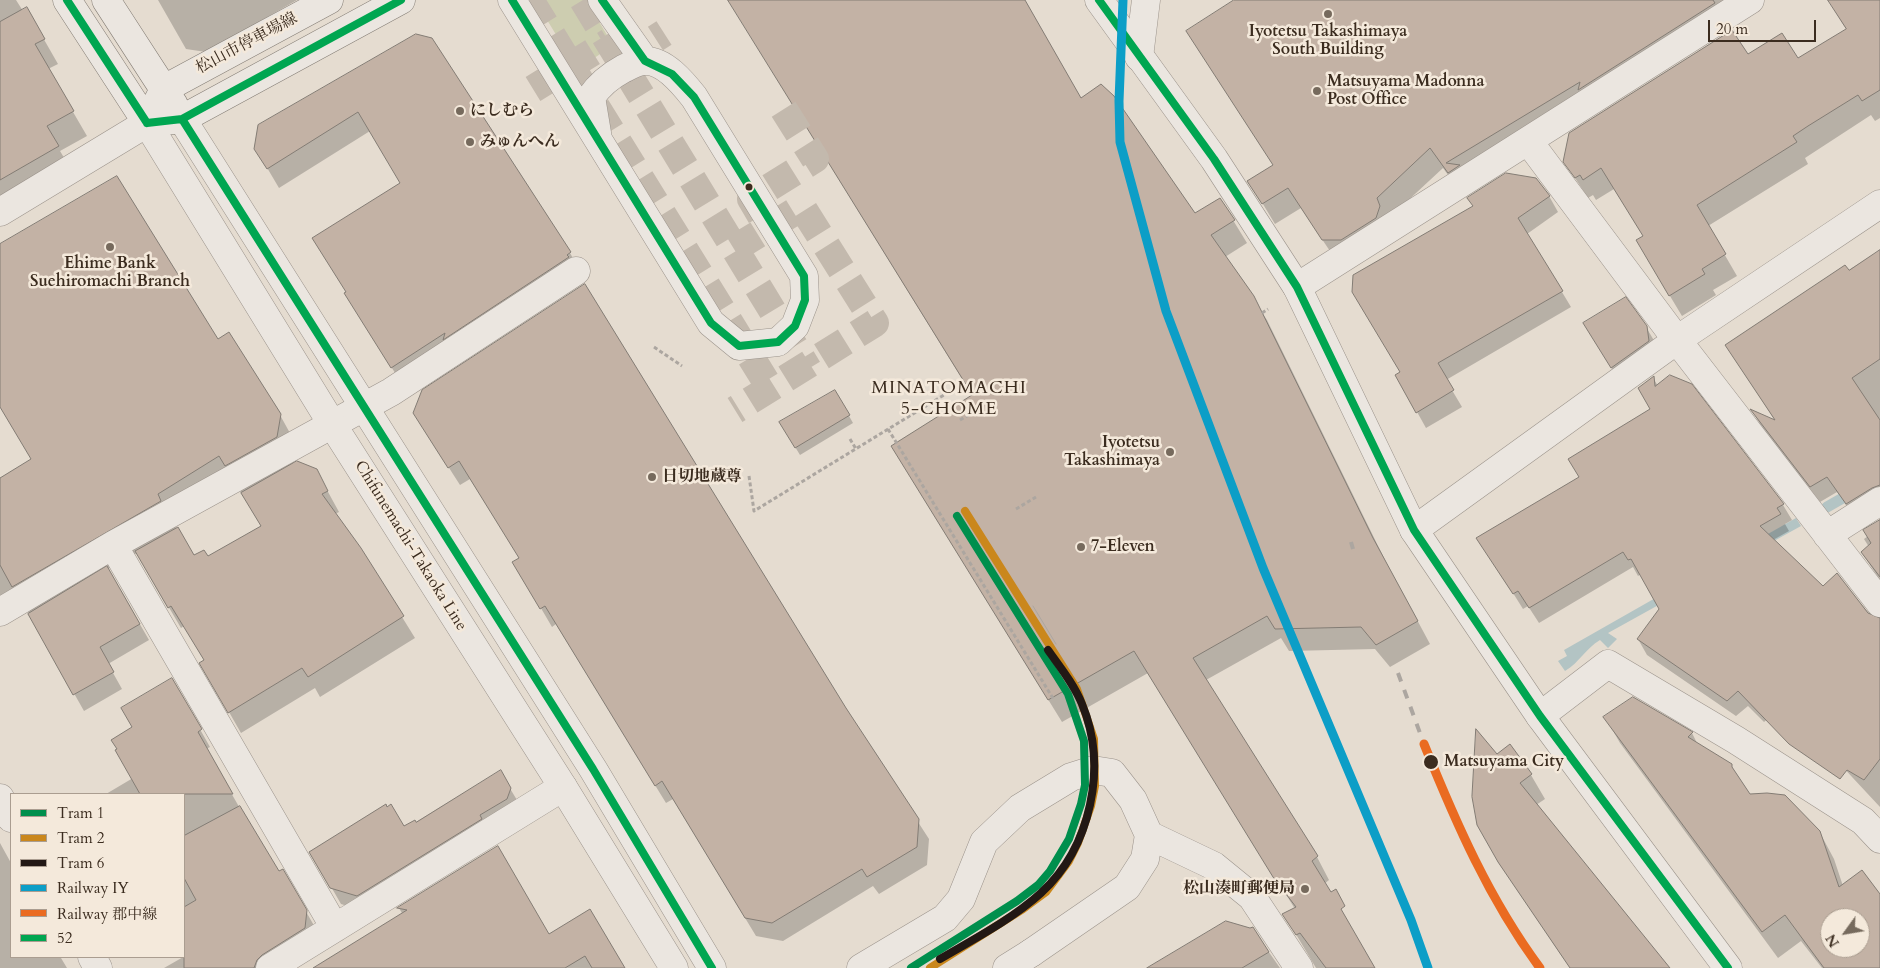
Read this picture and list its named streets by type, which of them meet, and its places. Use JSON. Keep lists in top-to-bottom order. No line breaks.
{"streets":{"street":["松山市停車場線","Chifunemachi-Takaoka Line"]},"districts":["MINATOMACHI 5-CHOME"],"places":["Iyotetsu Takashimaya South Building","Matsuyama Madonna Post Office","にしむら","みゅんへん","Ehime Bank Suehiromachi Branch","Iyotetsu Takashimaya","日切地蔵尊","7-Eleven","Matsuyama City","松山湊町郵便局"],"lines":["rail line IY","transit line 52","tram line 2","tram line 1","tram line 6","rail line 郡中線"],"legend":["Tram 1","Tram 2","Tram 6","Railway IY","Railway 郡中線","52"],"scale_bar":"20 m","north":"bottom left"}
